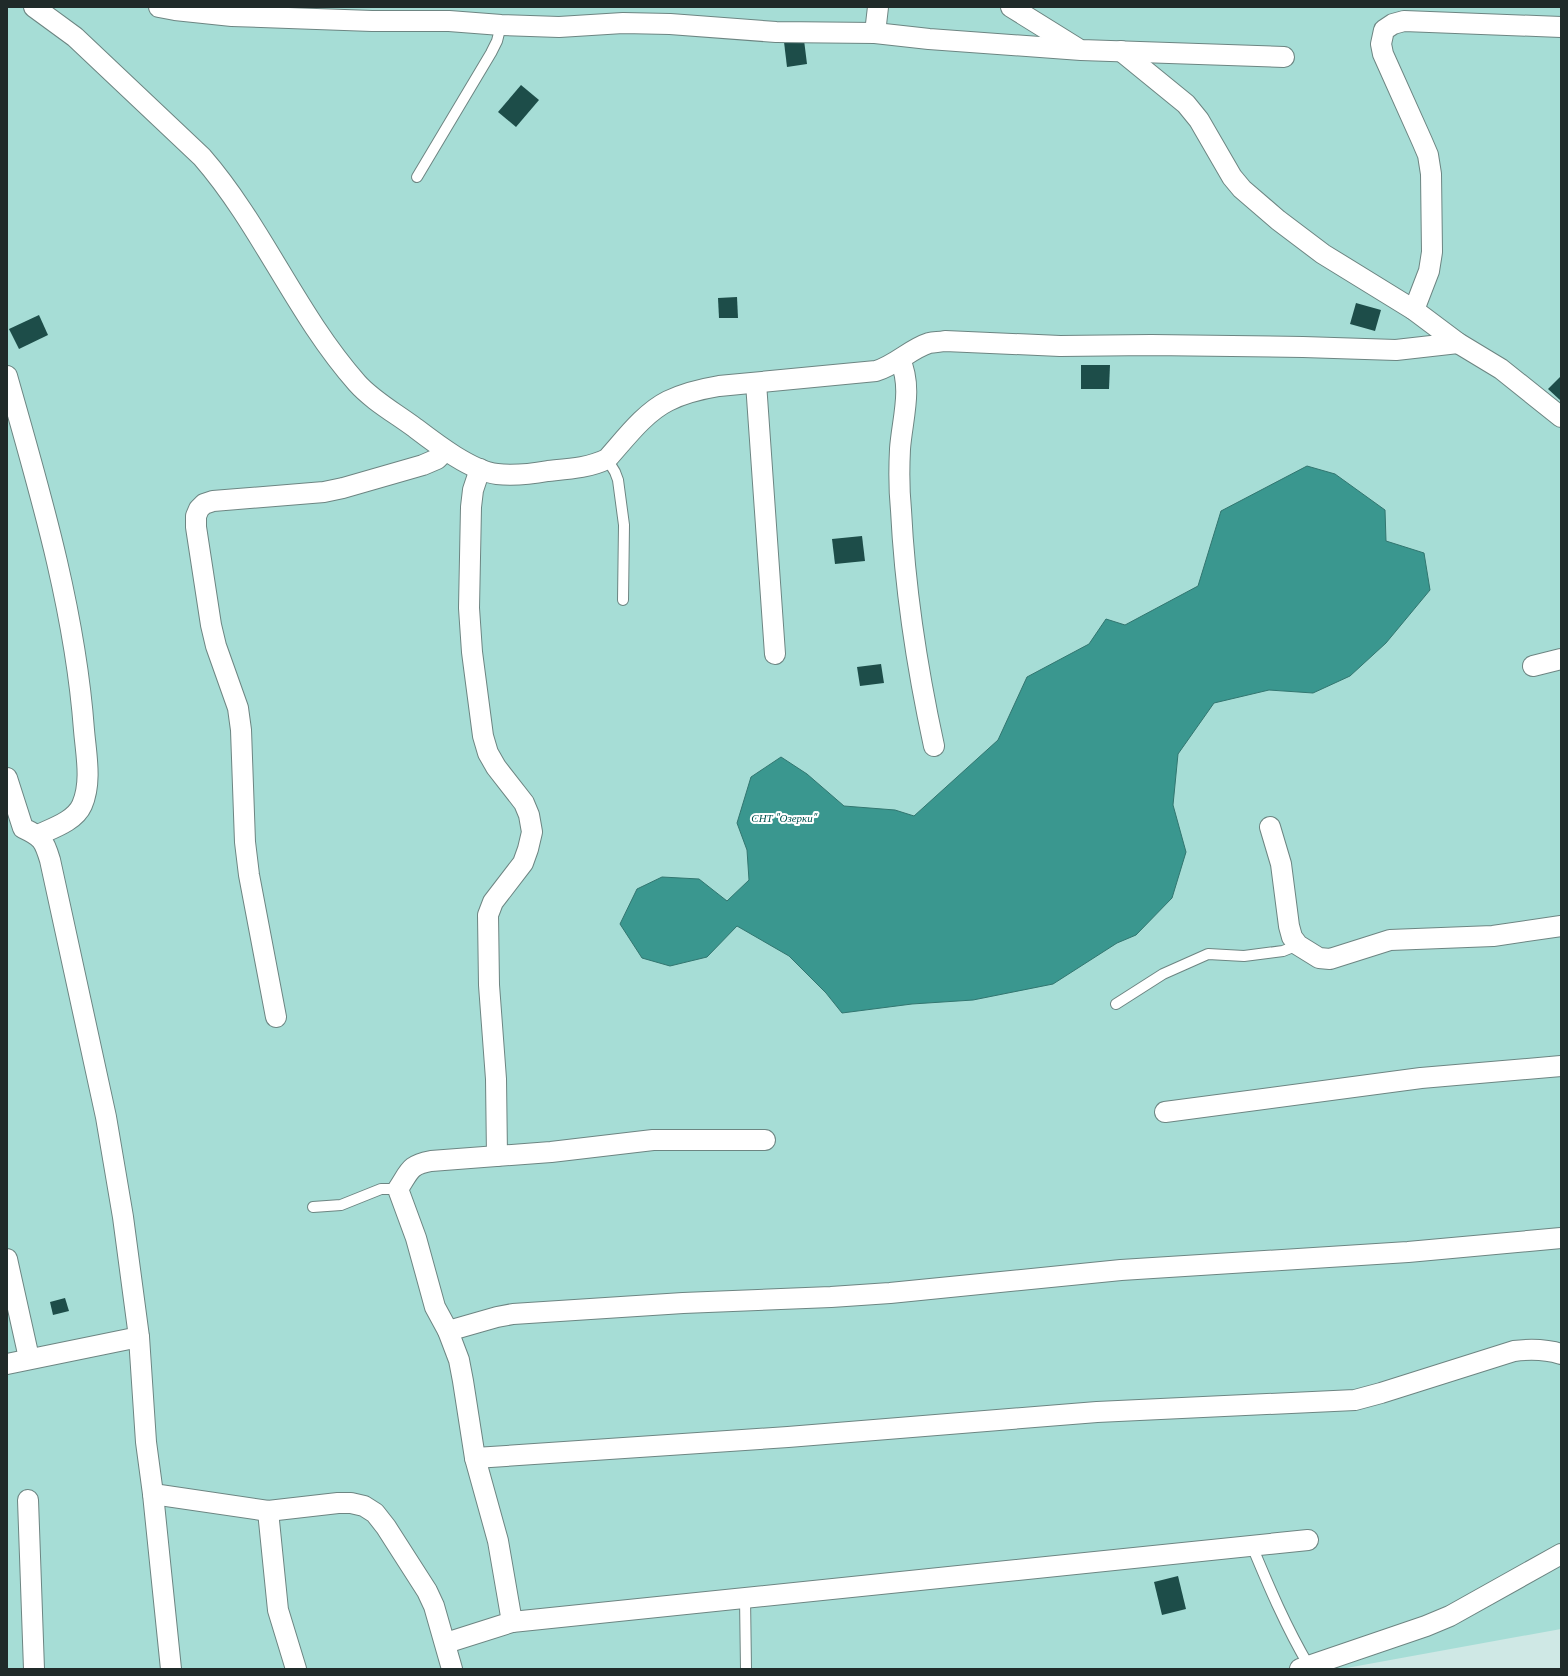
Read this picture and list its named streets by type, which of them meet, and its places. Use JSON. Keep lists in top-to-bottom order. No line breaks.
{"parks":["СНТ \"Озерки\""]}
